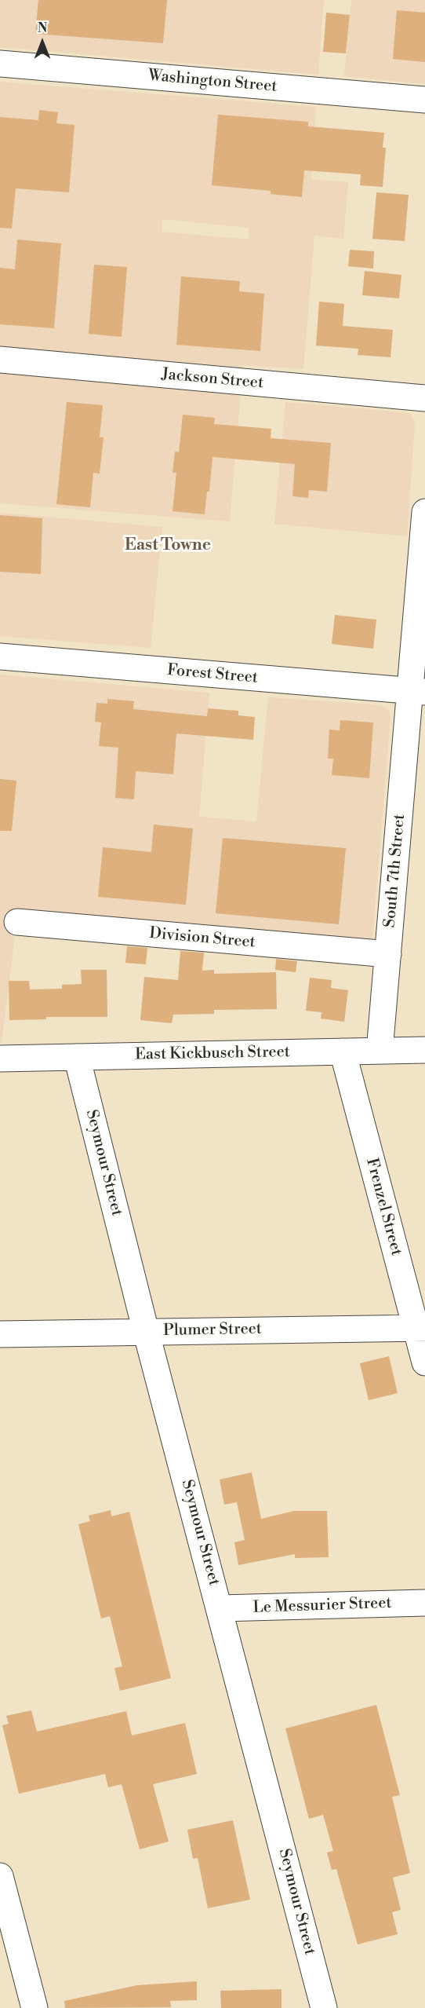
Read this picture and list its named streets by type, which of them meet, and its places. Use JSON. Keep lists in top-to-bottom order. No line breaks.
{"streets":{"street":["Washington Street","Jackson Street","Forest Street","South 7th Street","Division Street","East Kickbusch Street","Seymour Street","Frenzel Street","Plumer Street","Le Messurier Street"]},"crossings":[["Forest Street","South 7th Street"],["South 7th Street","Division Street"],["South 7th Street","East Kickbusch Street"],["East Kickbusch Street","Seymour Street"],["East Kickbusch Street","Frenzel Street"],["Seymour Street","Plumer Street"],["Seymour Street","Le Messurier Street"],["Frenzel Street","Plumer Street"]],"districts":["East Towne"],"north":"top"}
